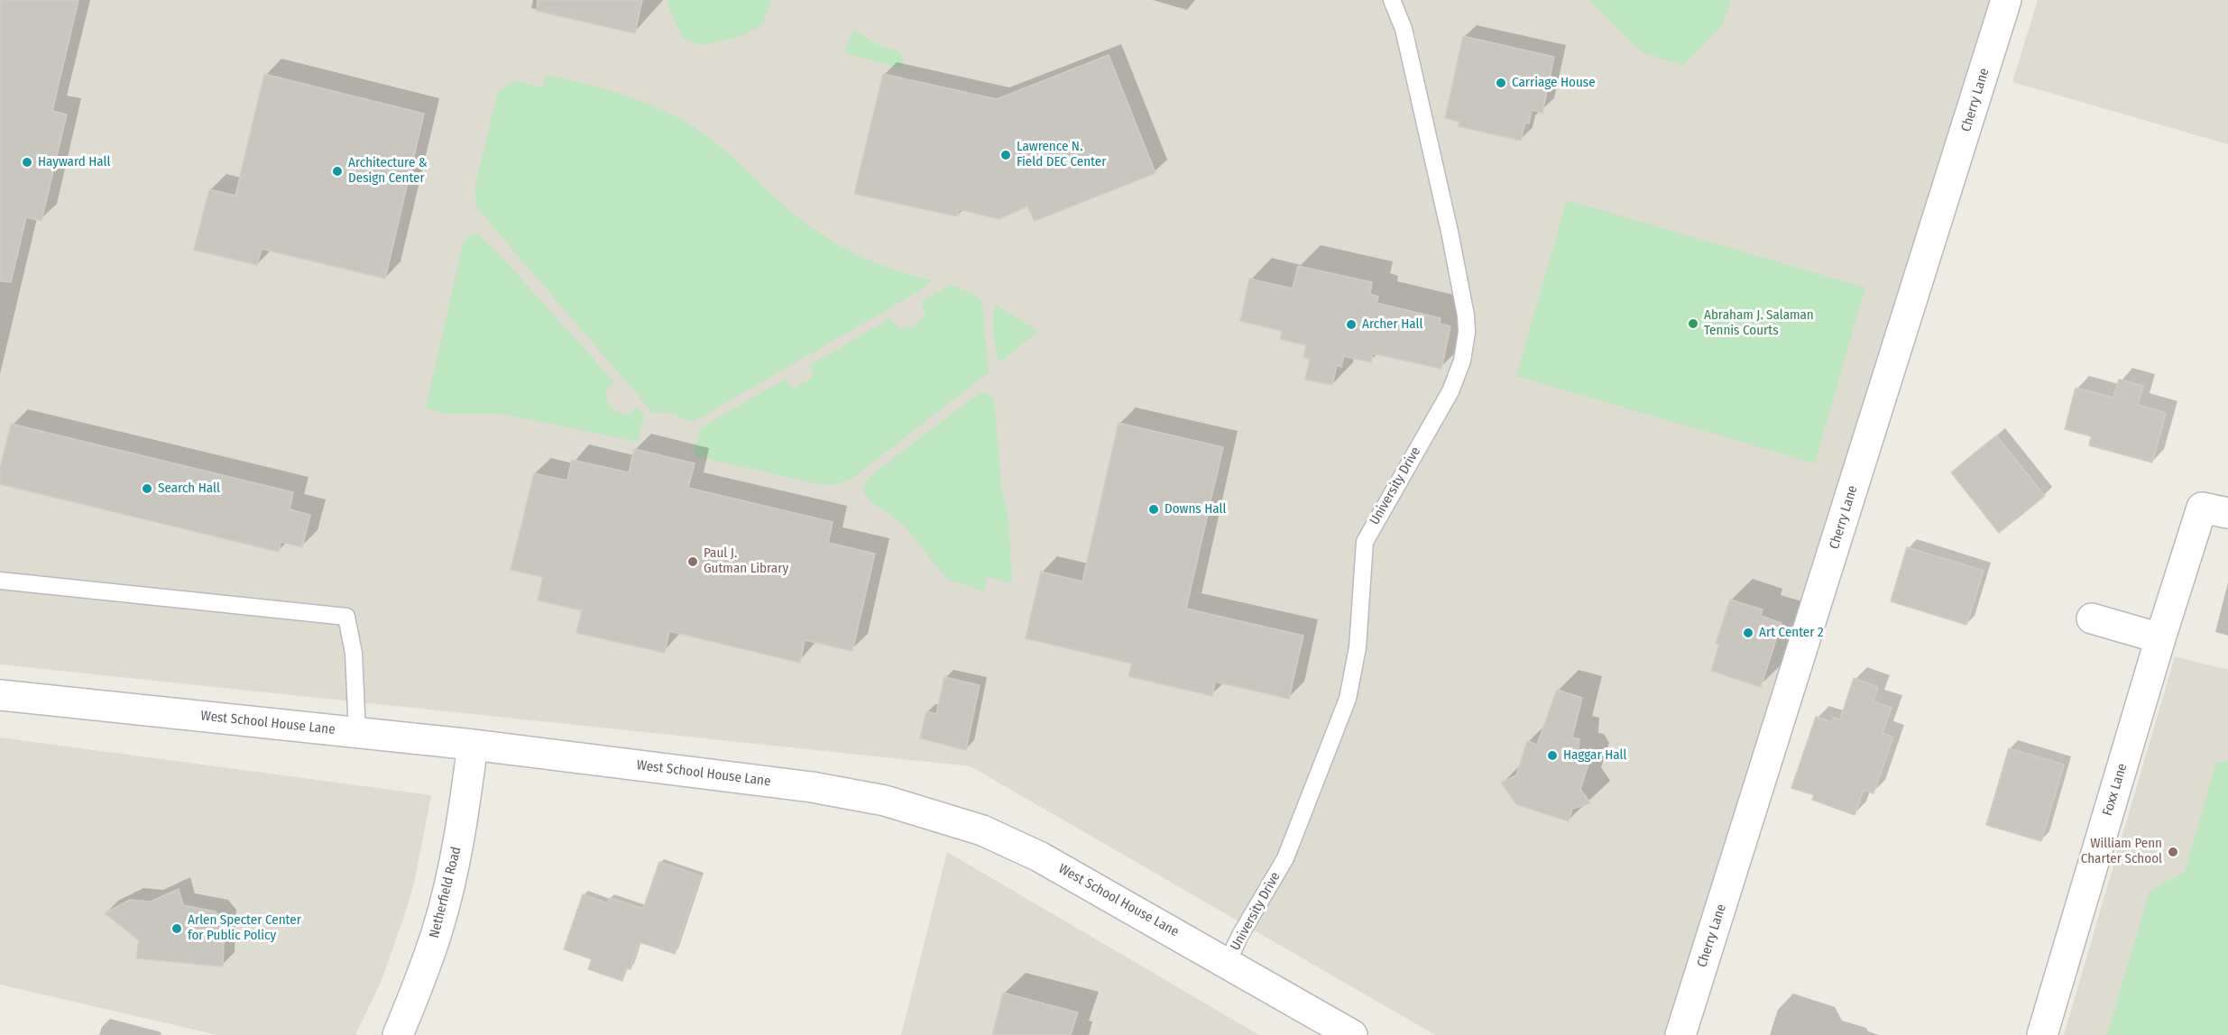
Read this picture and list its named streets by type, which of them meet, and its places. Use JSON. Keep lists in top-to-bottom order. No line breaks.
{"streets":{"street":["Cherry Lane","West School House Lane","Foxx Lane","Netherfield Road"],"lane":["University Drive"]},"crossings":[["University Drive","West School House Lane"],["West School House Lane","Netherfield Road"]],"places":["Carriage House","Lawrence N. Field DEC Center","Hayward Hall","Architecture & Design Center","Abraham J. Salaman Tennis Courts","Archer Hall","Search Hall","Downs Hall","Paul J. Gutman Library","Art Center 2","Haggar Hall","William Penn Charter School","Arlen Specter Center for Public Policy"]}
